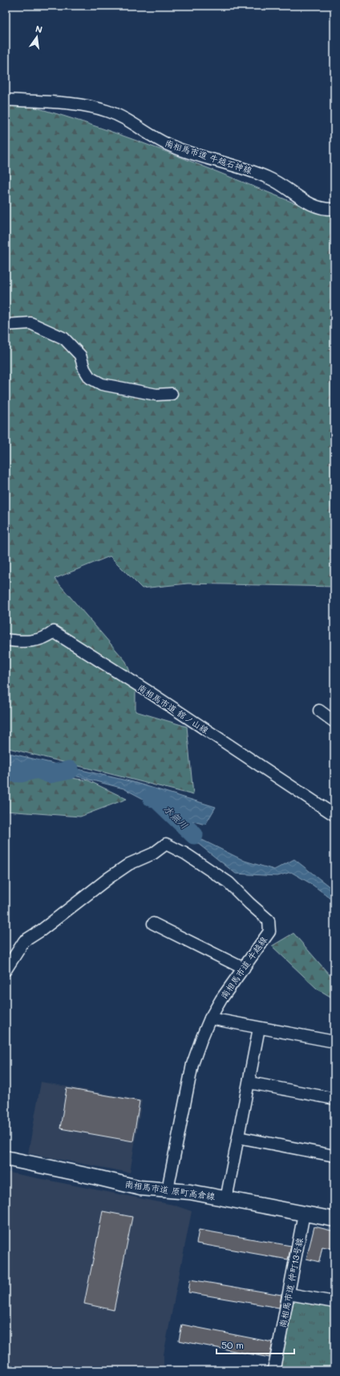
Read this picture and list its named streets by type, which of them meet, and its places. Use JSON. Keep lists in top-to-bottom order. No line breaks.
{"streets":{"street":["南相馬市道 牛越石神線","南相馬市道 舘ノ山線","南相馬市道 牛越線","南相馬市道 原町高倉線","南相馬市道 仲町13号線"]},"crossings":[["南相馬市道 牛越線","南相馬市道 原町高倉線"],["南相馬市道 原町高倉線","南相馬市道 仲町13号線"]],"water":["水無川"],"scale_bar":"50 m","north":"top"}
